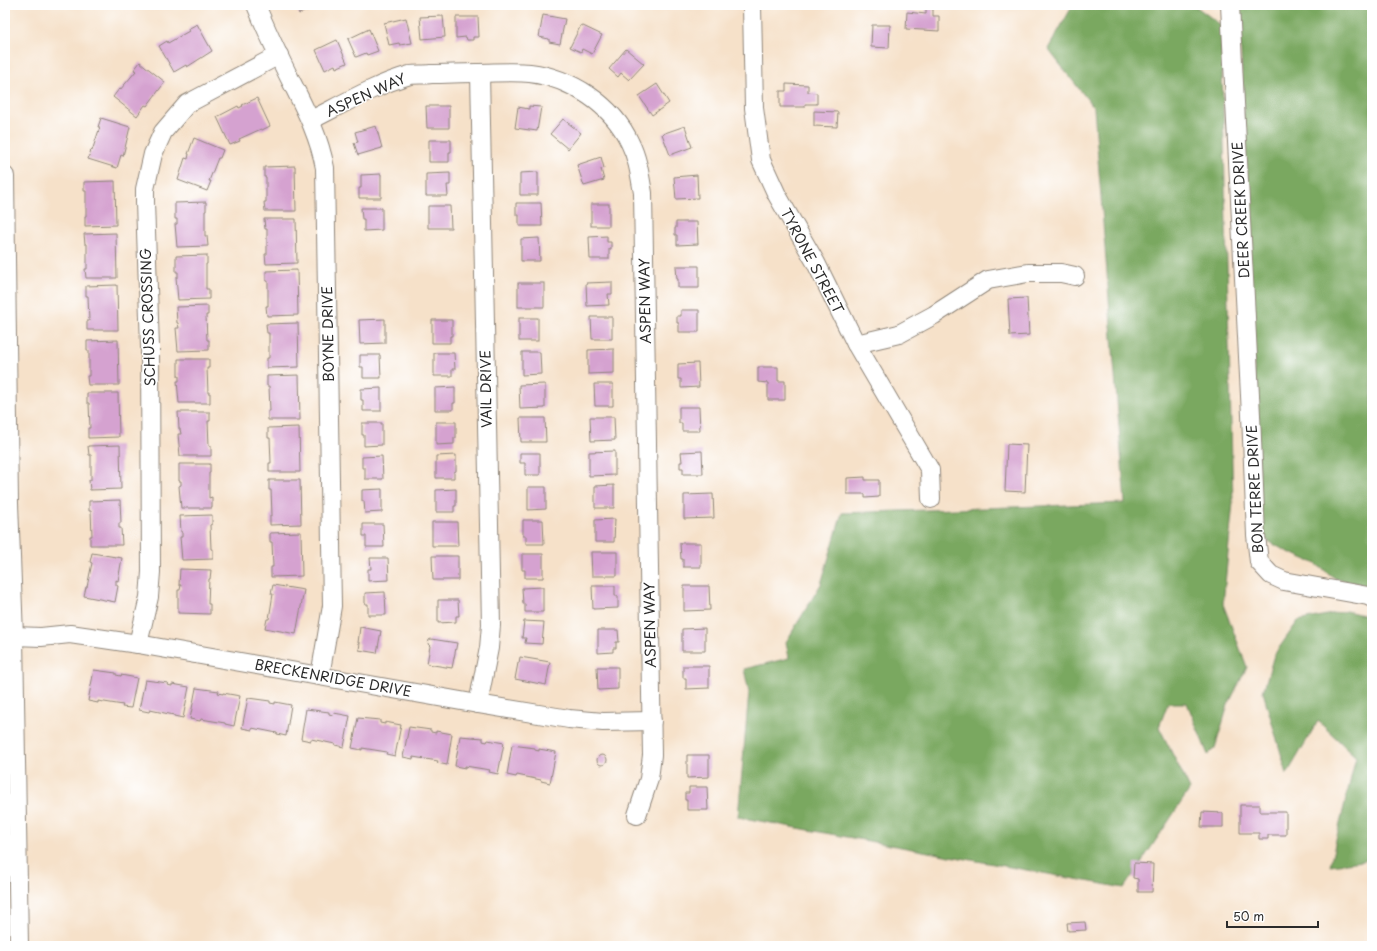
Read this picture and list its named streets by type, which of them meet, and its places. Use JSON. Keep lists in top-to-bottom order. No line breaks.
{"streets":{"street":["ASPEN WAY","DEER CREEK DRIVE","TYRONE STREET","SCHUSS CROSSING","BOYNE DRIVE","VAIL DRIVE","BON TERRE DRIVE","BRECKENRIDGE DRIVE"]},"crossings":[["ASPEN WAY","BOYNE DRIVE"],["ASPEN WAY","VAIL DRIVE"],["ASPEN WAY","BRECKENRIDGE DRIVE"],["DEER CREEK DRIVE","BON TERRE DRIVE"],["SCHUSS CROSSING","BOYNE DRIVE"],["SCHUSS CROSSING","BRECKENRIDGE DRIVE"],["BOYNE DRIVE","BRECKENRIDGE DRIVE"],["VAIL DRIVE","BRECKENRIDGE DRIVE"]],"scale_bar":"50 m"}
